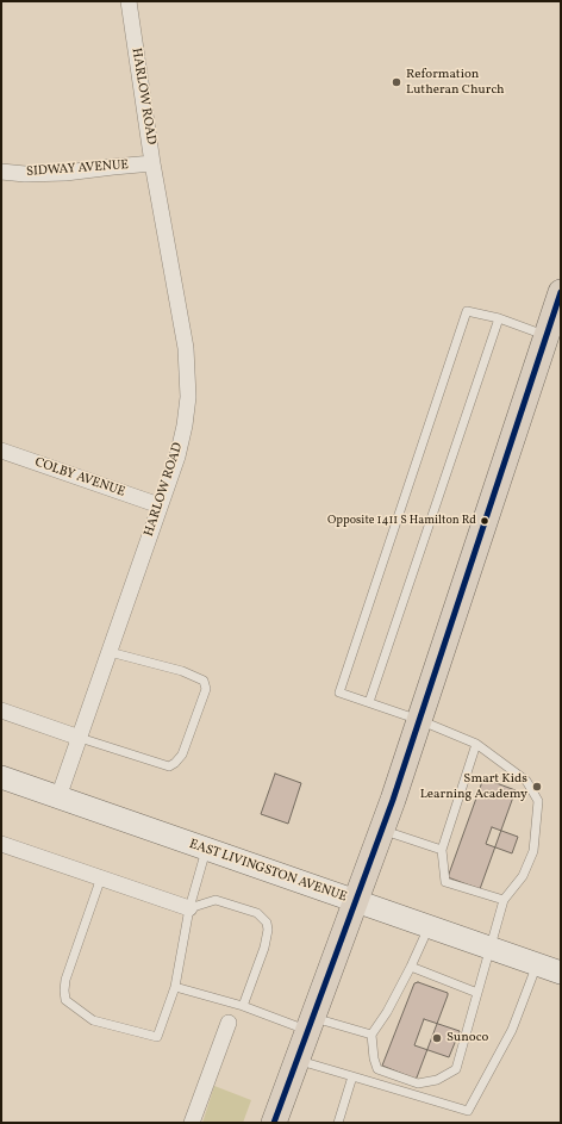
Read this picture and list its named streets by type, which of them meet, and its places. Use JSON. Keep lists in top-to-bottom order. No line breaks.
{"streets":{"main road":["EAST LIVINGSTON AVENUE"],"street":["HARLOW ROAD","SIDWAY AVENUE","COLBY AVENUE"]},"crossings":[["HARLOW ROAD","SIDWAY AVENUE"],["HARLOW ROAD","COLBY AVENUE"],["HARLOW ROAD","EAST LIVINGSTON AVENUE"]],"places":["Reformation Lutheran Church","Opposite 1411 S Hamilton Rd","Smart Kids Learning Academy","Sunoco"]}
